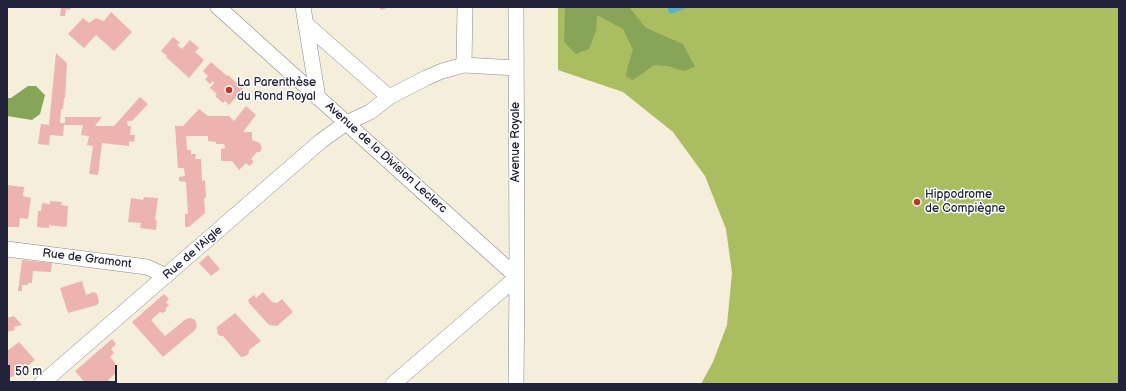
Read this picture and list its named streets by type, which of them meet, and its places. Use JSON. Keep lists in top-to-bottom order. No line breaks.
{"streets":{"street":["Avenue Royale","Avenue de la Division Leclerc","Rue de l'Aigle","Rue de Gramont"]},"crossings":[["Avenue Royale","Avenue de la Division Leclerc"],["Avenue Royale","Rue de l'Aigle"],["Avenue de la Division Leclerc","Rue de l'Aigle"],["Rue de l'Aigle","Rue de Gramont"]],"places":["La Parenthèse du Rond Royal","Hippodrome de Compiègne"],"scale_bar":"50 m"}
